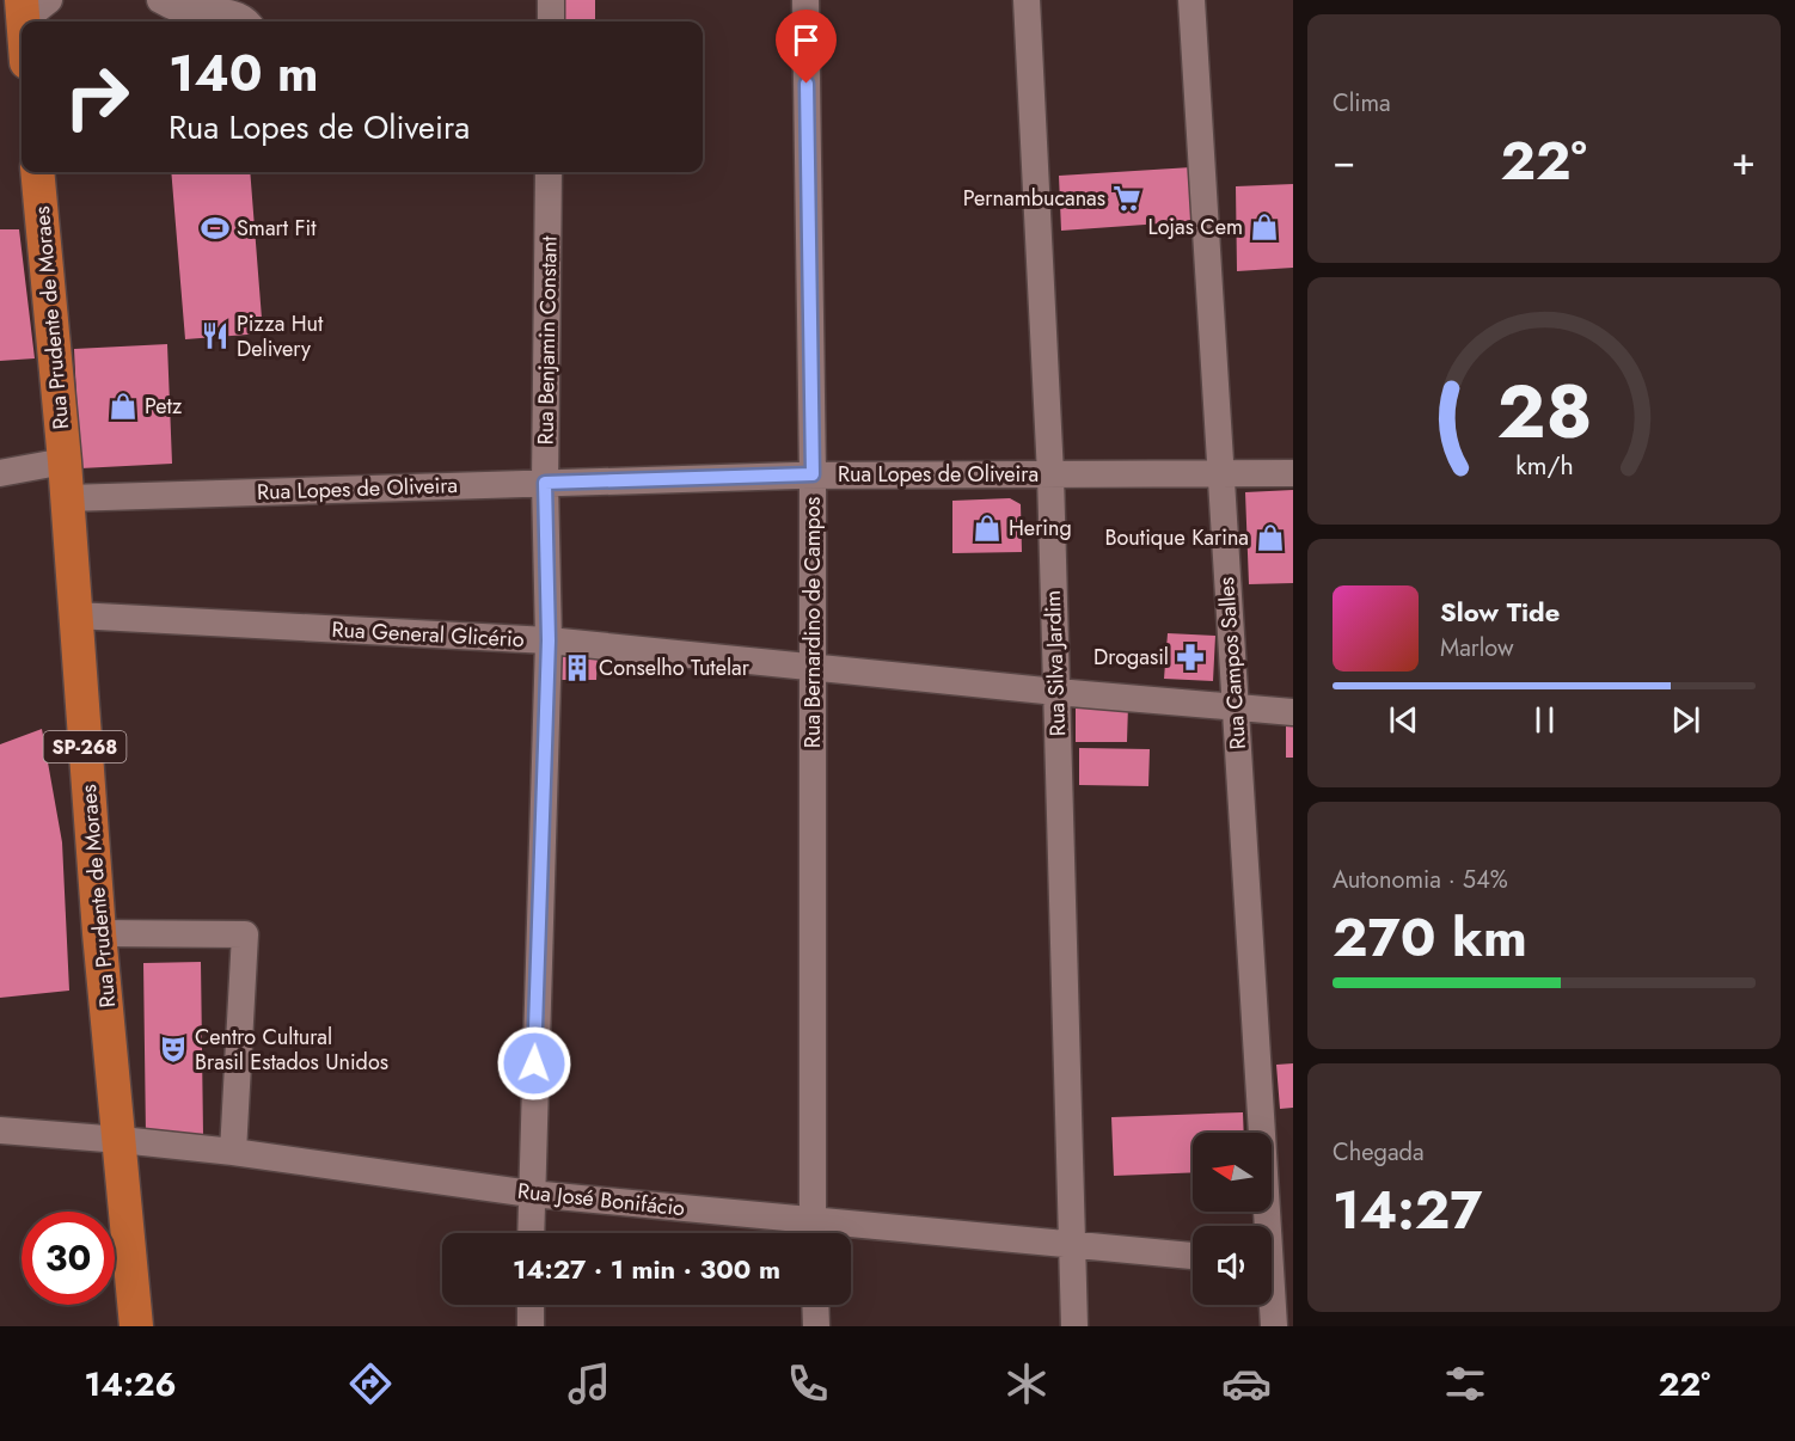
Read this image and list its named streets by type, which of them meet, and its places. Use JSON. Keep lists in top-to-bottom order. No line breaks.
{"streets":{"main road":["Rua Prudente de Moraes","SP-268"],"street":["Rua Benjamin Constant","Rua Lopes de Oliveira","Rua Bernardino de Campos","Rua General Glicério","Rua Silva Jardim","Rua Campos Salles","Rua José Bonifácio"]},"crossings":[["Rua Prudente de Moraes","Rua Lopes de Oliveira"],["Rua Prudente de Moraes","Rua General Glicério"],["Rua Prudente de Moraes","Rua José Bonifácio"],["Rua Benjamin Constant","Rua Lopes de Oliveira"],["Rua Benjamin Constant","Rua General Glicério"],["Rua Benjamin Constant","Rua José Bonifácio"],["Rua Lopes de Oliveira","Rua Bernardino de Campos"],["Rua Lopes de Oliveira","Rua Silva Jardim"],["Rua Lopes de Oliveira","Rua Campos Salles"],["Rua Bernardino de Campos","Rua General Glicério"],["Rua Bernardino de Campos","Rua José Bonifácio"],["Rua General Glicério","Rua Silva Jardim"],["Rua General Glicério","Rua Campos Salles"],["Rua Silva Jardim","Rua José Bonifácio"]],"places":{"supermarket":["Pernambucanas"],"shop":["Lojas Cem","Petz","Hering","Boutique Karina"],"sports":["Smart Fit"],"restaurant":["Pizza Hut Delivery"],"pharmacy":["Drogasil"],"building":["Conselho Tutelar"],"theatre":["Centro Cultural Brasil Estados Unidos"]},"north":"left","page":{"tile":["Clima",["Autonomia · 54%","270 km"],["Chegada","14:27"]],"turn":["140 m","Rua Lopes de Oliveira"],"heat":["−","22°","+"],"song":["Slow Tide","Marlow"],"limit":"30","trip":"14:27 · 1 min · 300 m","tabs":["14:26","22°"],"gauge":["28","km/h"]}}
